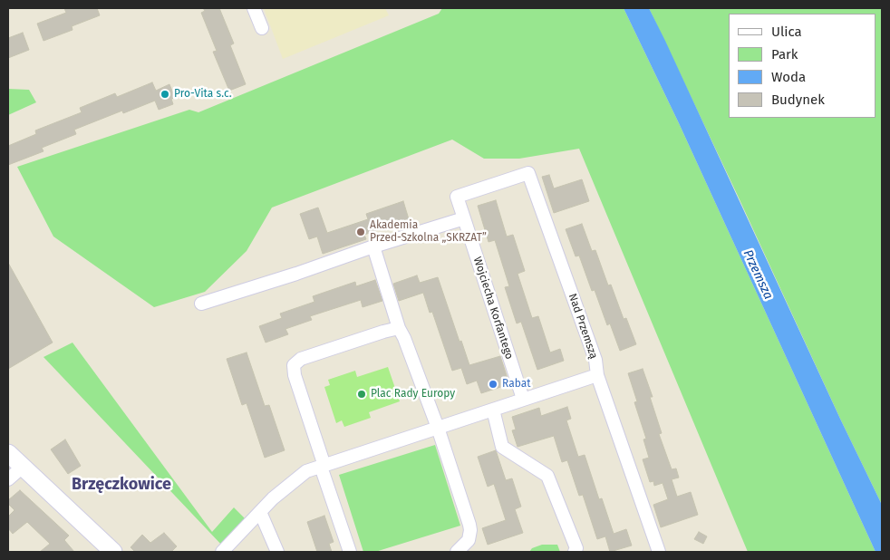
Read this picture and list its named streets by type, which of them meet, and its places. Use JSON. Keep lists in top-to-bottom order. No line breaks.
{"streets":{"street":["Wojciecha Korfantego","Nad Przemszą"]},"crossings":[["Wojciecha Korfantego","Nad Przemszą"]],"districts":["Brzęczkowice"],"water":["Przemsza"],"places":["Pro-Vita s.c.","Akademia Przed-Szkolna „SKRZAT”","Rabat","Plac Rady Europy"],"legend":["Ulica","Park","Woda","Budynek"]}
